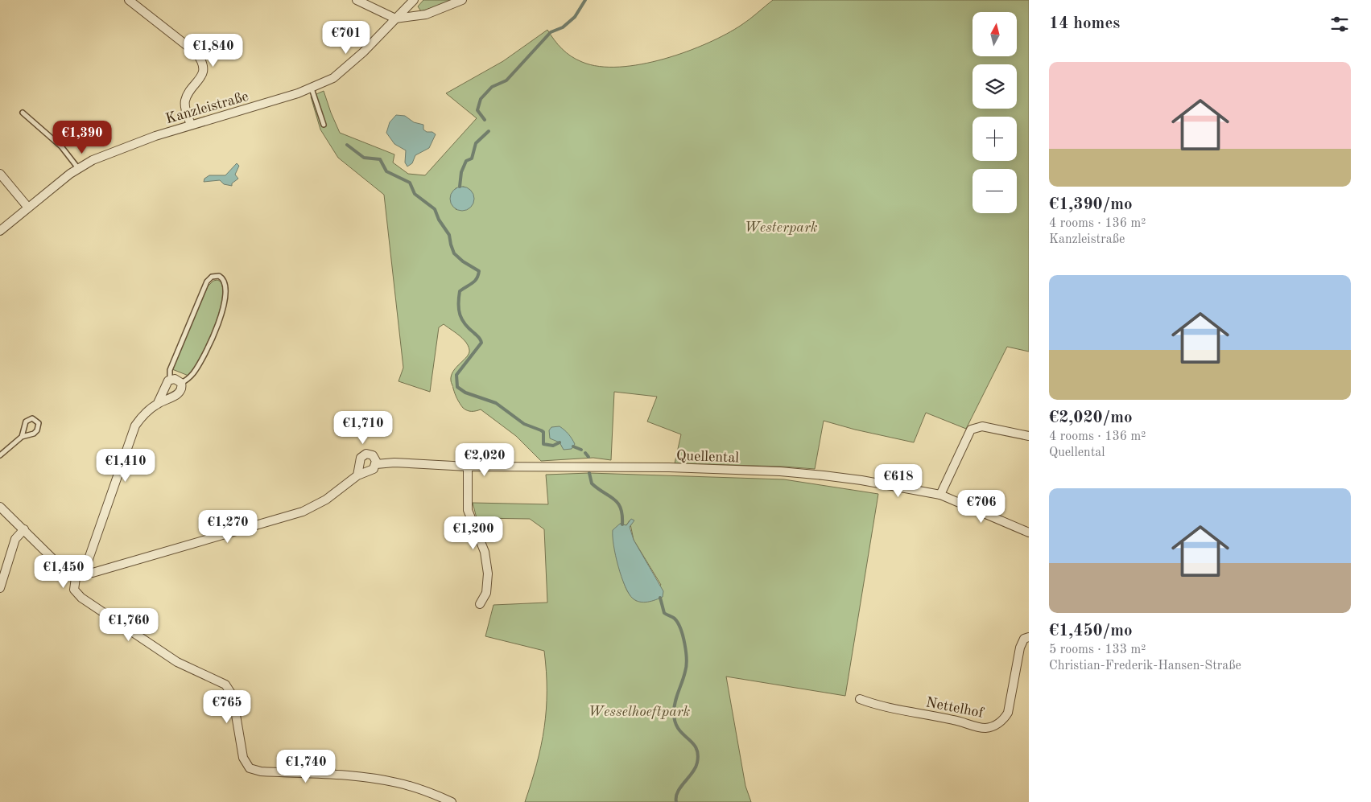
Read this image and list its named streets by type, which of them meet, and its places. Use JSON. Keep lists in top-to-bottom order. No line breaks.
{"streets":{"street":["Kanzleistraße","Quellental","Nettelhof"]},"parks":["Westerpark","Wesselhoeftpark"],"north":"top","page":{"heading":"14 homes","map_buttons":["+","−"],"price":["€701","€1,840","€1,390","€1,710","€2,020","€1,410","€618","€706","€1,270","€1,200","€1,450","€1,760","€765","€1,740"],"list":[{"name":"€1,390/mo","note":"4 rooms · 136 m² · Kanzleistraße"},{"name":"€2,020/mo","note":"4 rooms · 136 m² · Quellental"},{"name":"€1,450/mo","note":"5 rooms · 133 m² · Christian-Frederik-Hansen-Straße"}]}}
